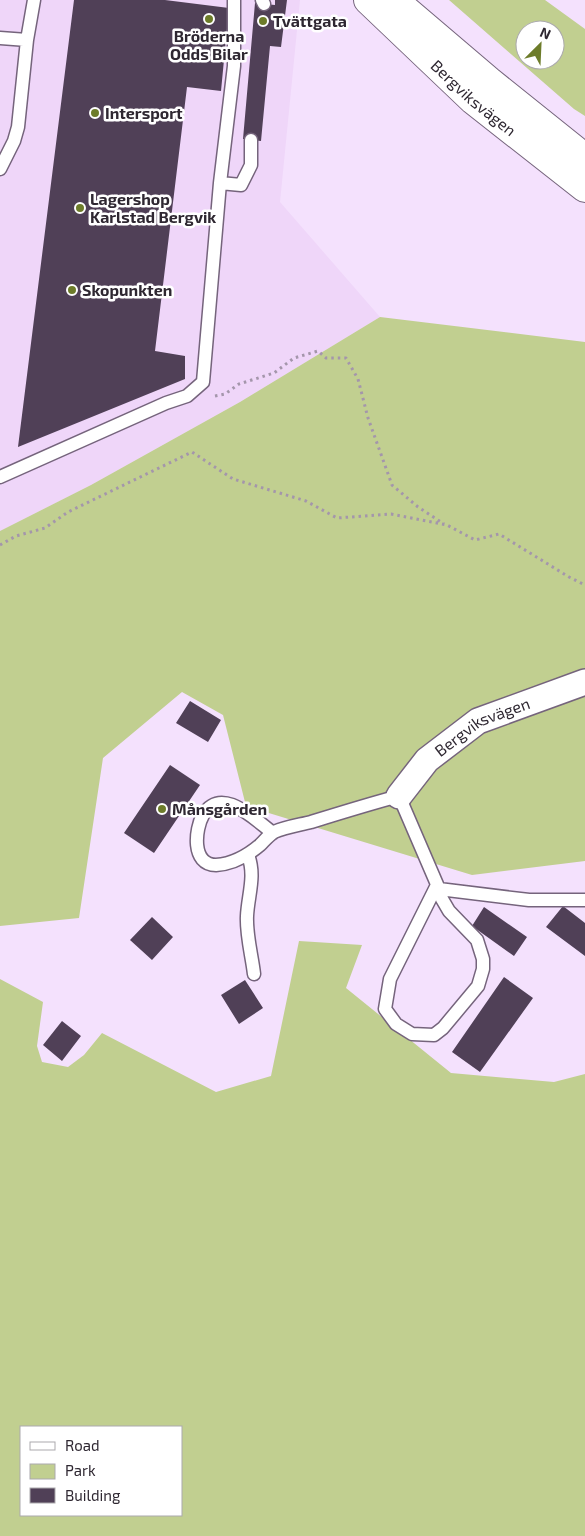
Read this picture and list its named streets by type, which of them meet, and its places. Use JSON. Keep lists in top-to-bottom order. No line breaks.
{"streets":{"street":["Bergviksvägen"]},"places":["Bröderna Odds Bilar","Tvättgata","Intersport","Lagershop Karlstad Bergvik","Skopunkten","Månsgården"],"legend":["Road","Park","Building"],"north":"top right"}
